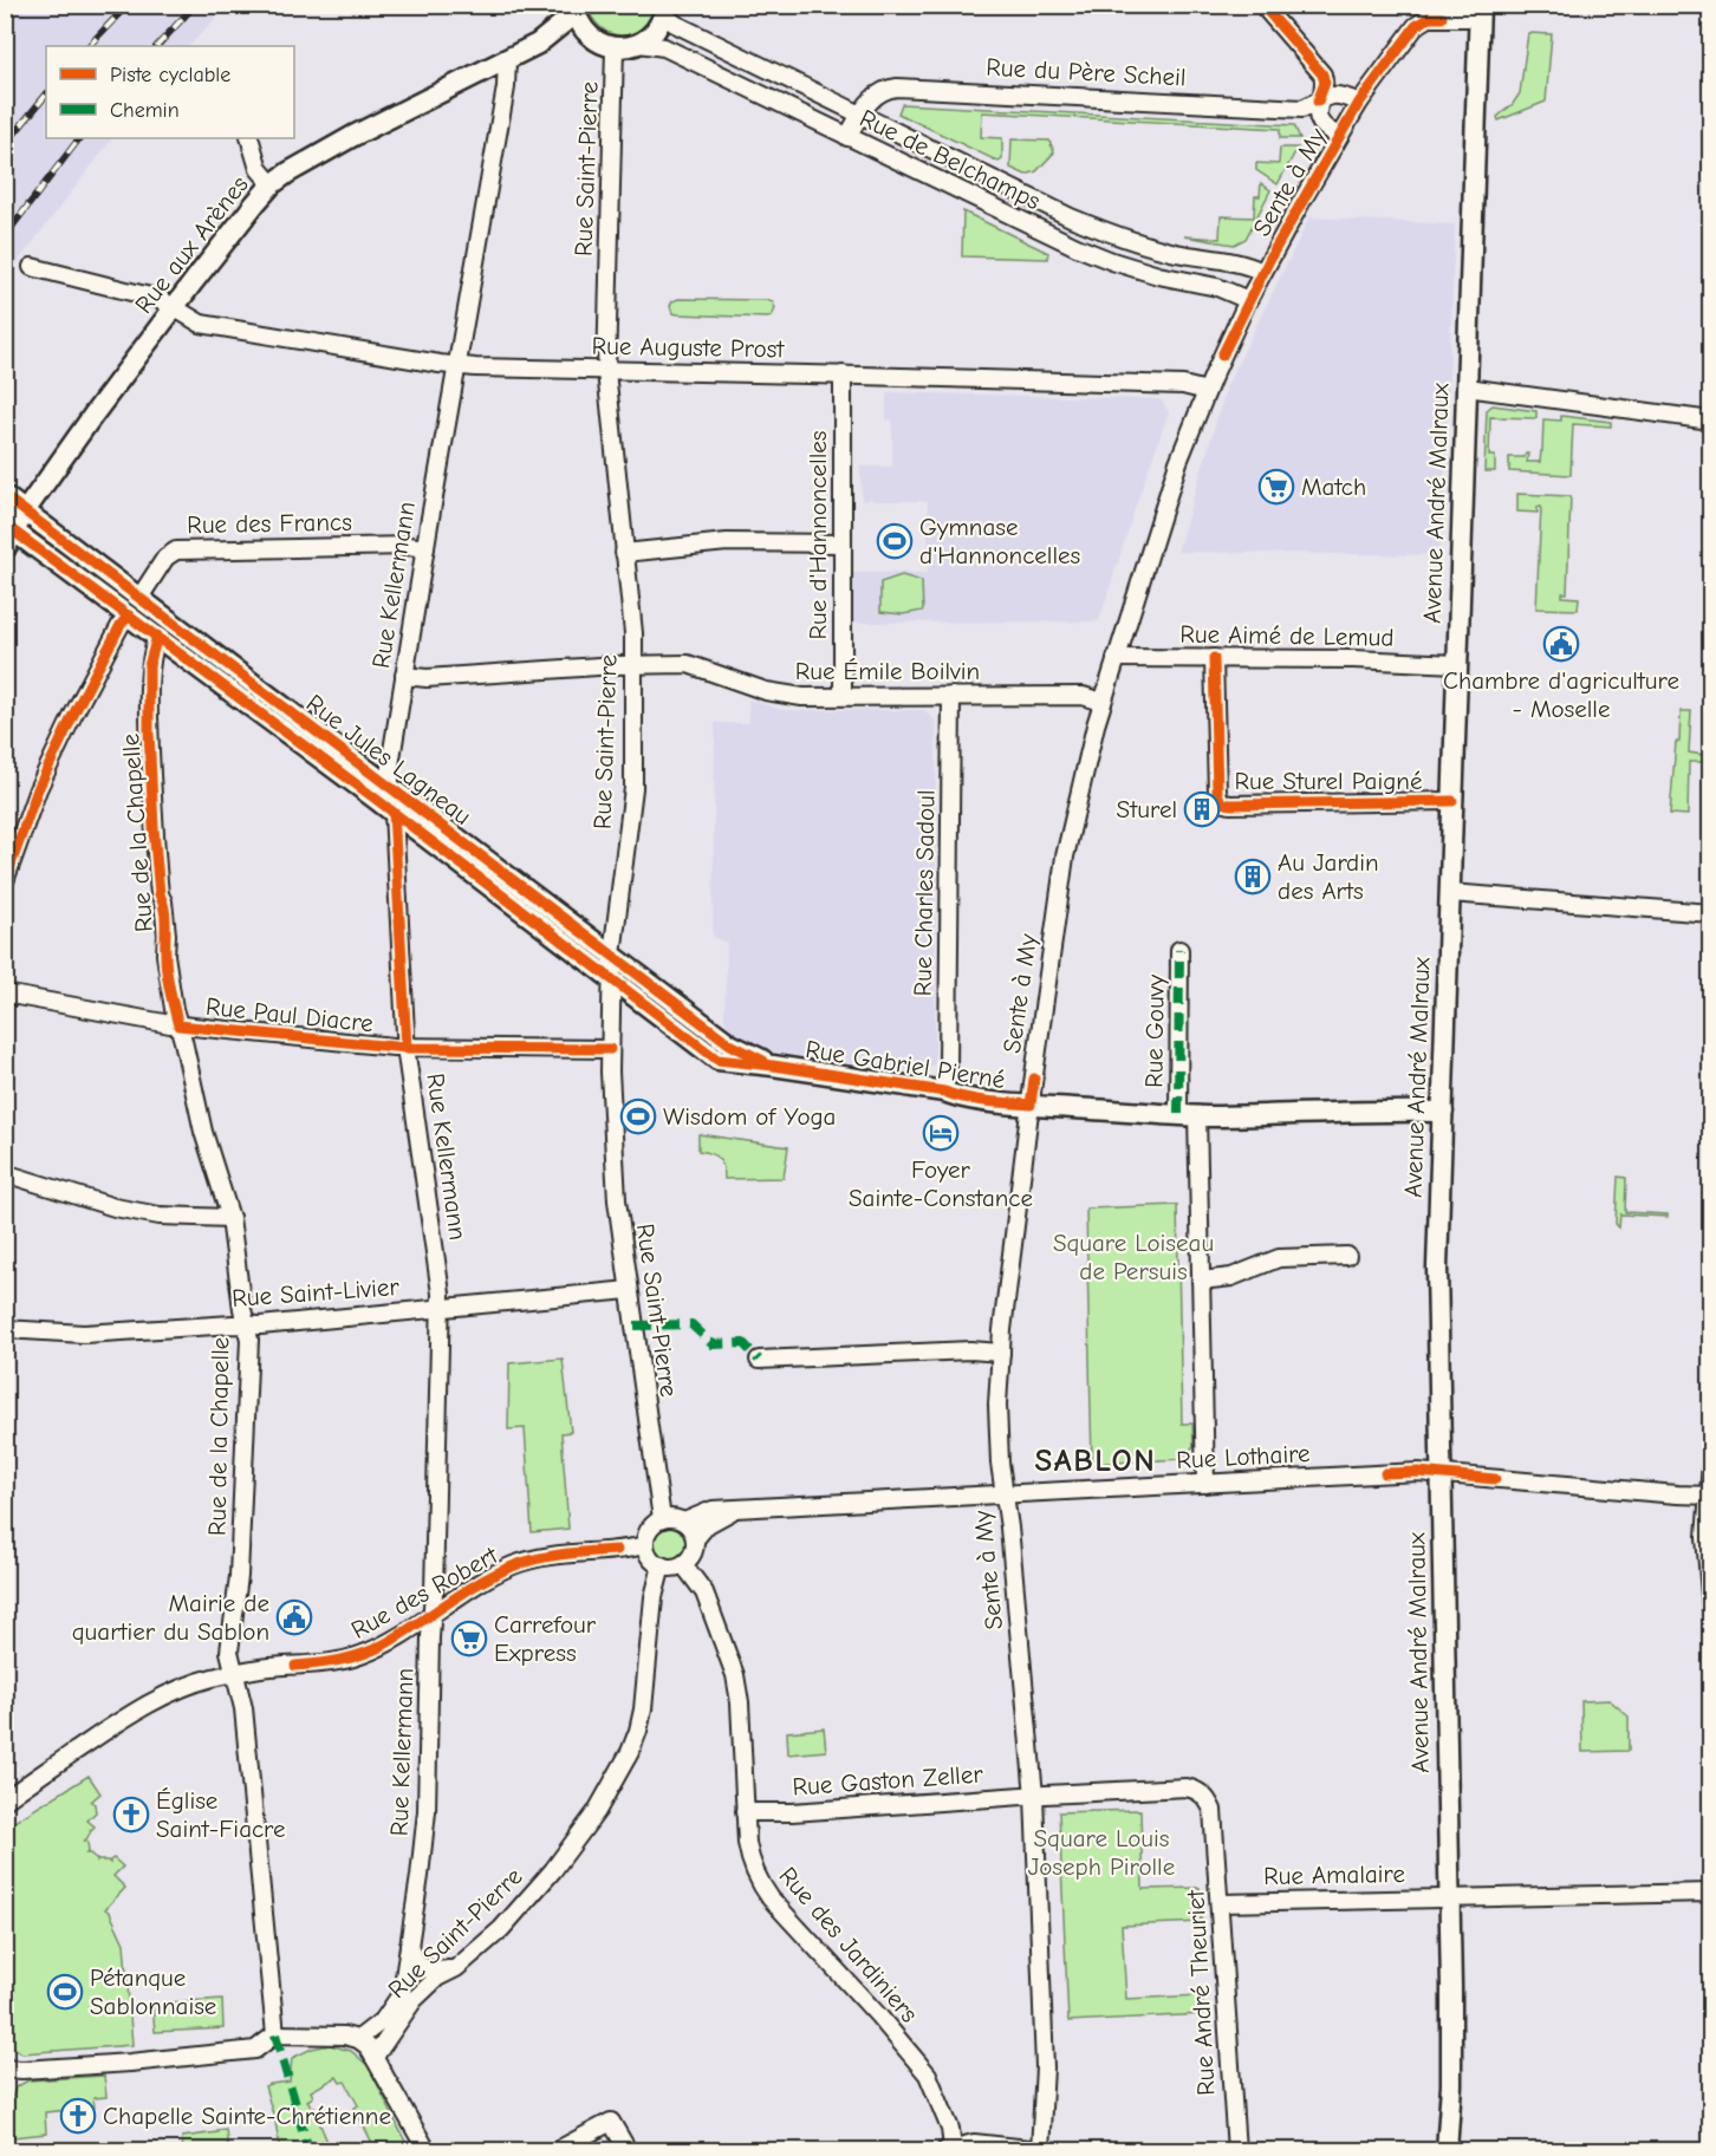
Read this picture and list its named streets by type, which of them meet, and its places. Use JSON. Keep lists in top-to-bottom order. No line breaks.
{"streets":{"main road":["Rue aux Arènes","Avenue André Malraux","Rue Jules Lagneau","Rue Gabriel Pierné"],"street":["Rue du Père Scheil","Rue de Belchamps","Rue Saint-Pierre","Sente à My","Rue Auguste Prost","Rue des Francs","Rue d'Hannoncelles","Rue Kellermann","Rue Aimé de Lemud","Rue Émile Boilvin","Rue Sturel Paigné","Rue de la Chapelle","Rue Charles Sadoul","Rue Paul Diacre","Rue Gouvy","Rue Saint-Livier","Rue Lothaire","Rue des Robert","Rue Gaston Zeller","Rue Amalaire","Rue des Jardiniers","Rue André Theuriet"]},"crossings":[["Rue du Père Scheil","Rue de Belchamps"],["Rue du Père Scheil","Sente à My"],["Rue de Belchamps","Sente à My"],["Rue Saint-Pierre","Rue Auguste Prost"],["Rue Saint-Pierre","Rue Kellermann"],["Rue Saint-Pierre","Rue Émile Boilvin"],["Rue Saint-Pierre","Rue Jules Lagneau"],["Rue Saint-Pierre","Rue Paul Diacre"],["Rue Saint-Pierre","Rue Gabriel Pierné"],["Rue Saint-Pierre","Rue Saint-Livier"],["Rue Saint-Pierre","Rue Lothaire"],["Rue Saint-Pierre","Rue des Robert"],["Rue Saint-Pierre","Rue des Jardiniers"],["Sente à My","Rue Auguste Prost"],["Sente à My","Avenue André Malraux"],["Sente à My","Rue Aimé de Lemud"],["Sente à My","Rue Émile Boilvin"],["Sente à My","Rue Gabriel Pierné"],["Sente à My","Rue Lothaire"],["Sente à My","Rue Gaston Zeller"],["Sente à My","Rue André Theuriet"],["Rue aux Arènes","Rue Auguste Prost"],["Rue aux Arènes","Rue Kellermann"],["Rue Auguste Prost","Rue d'Hannoncelles"],["Rue Auguste Prost","Rue Kellermann"],["Avenue André Malraux","Rue Aimé de Lemud"],["Avenue André Malraux","Rue Sturel Paigné"],["Avenue André Malraux","Rue Gabriel Pierné"],["Avenue André Malraux","Rue Lothaire"],["Avenue André Malraux","Rue Amalaire"],["Rue des Francs","Rue Kellermann"],["Rue des Francs","Rue Jules Lagneau"],["Rue d'Hannoncelles","Rue Émile Boilvin"],["Rue Kellermann","Rue Émile Boilvin"],["Rue Kellermann","Rue Jules Lagneau"],["Rue Kellermann","Rue Paul Diacre"],["Rue Kellermann","Rue Saint-Livier"],["Rue Kellermann","Rue des Robert"],["Rue Aimé de Lemud","Rue Sturel Paigné"],["Rue Émile Boilvin","Rue Charles Sadoul"],["Rue Jules Lagneau","Rue de la Chapelle"],["Rue Jules Lagneau","Rue Gabriel Pierné"],["Rue de la Chapelle","Rue Paul Diacre"],["Rue de la Chapelle","Rue Saint-Livier"],["Rue de la Chapelle","Rue des Robert"],["Rue Charles Sadoul","Rue Gabriel Pierné"],["Rue Gouvy","Rue Gabriel Pierné"],["Rue Gouvy","Rue Lothaire"],["Rue Lothaire","Rue des Robert"],["Rue Lothaire","Rue des Jardiniers"],["Rue des Robert","Rue des Jardiniers"],["Rue Gaston Zeller","Rue des Jardiniers"],["Rue Gaston Zeller","Rue André Theuriet"],["Rue Amalaire","Rue André Theuriet"]],"districts":["SABLON"],"parks":["Square Loiseau de Persuis","Square Louis Joseph Pirolle"],"places":{"supermarket":["Match","Carrefour Express"],"sports":["Gymnase d'Hannoncelles","Wisdom of Yoga","Pétanque Sablonnaise"],"public building":["Chambre d'agriculture - Moselle","Mairie de quartier du Sablon"],"building":["Sturel","Au Jardin des Arts"],"hotel":["Foyer Sainte-Constance"],"church":["Église Saint-Fiacre","Chapelle Sainte-Chrétienne"]},"legend":["Piste cyclable","Chemin"]}
